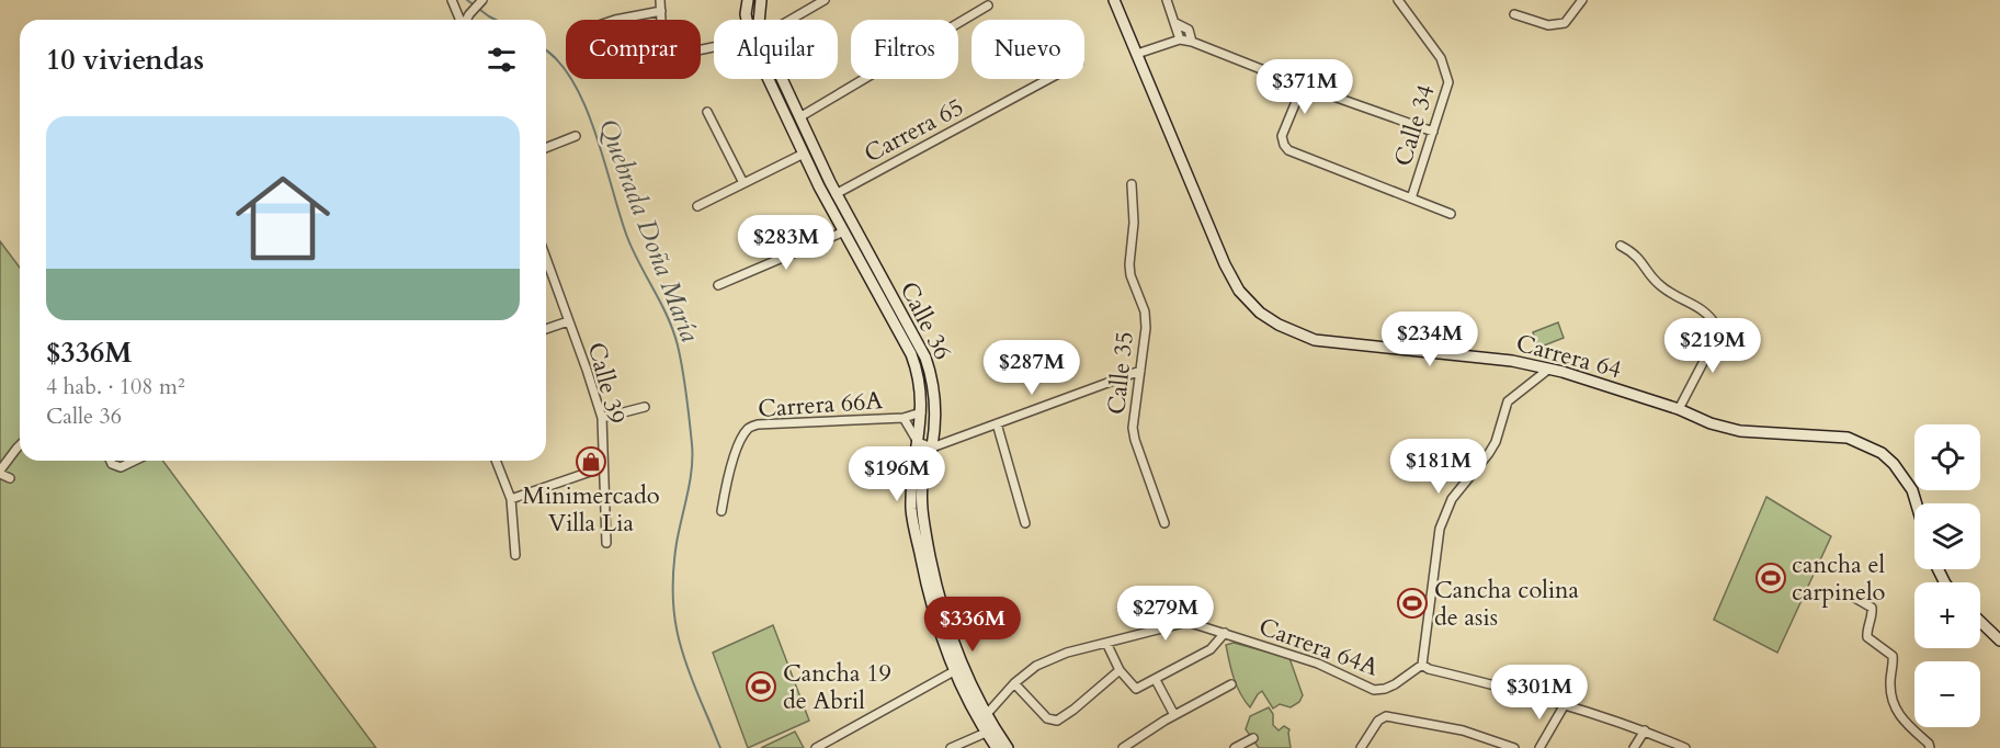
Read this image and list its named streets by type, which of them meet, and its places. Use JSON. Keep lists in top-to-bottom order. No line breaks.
{"streets":{"main road":["Calle 36","Carrera 64"],"street":["Calle 34","Carrera 65","Calle 35","Calle 39","Carrera 66A","Carrera 64A"]},"crossings":[["Carrera 65","Calle 36"],["Calle 36","Carrera 66A"],["Calle 36","Carrera 64A"]],"water":["Quebrada Doña María"],"places":{"shop":["Minimercado Villa Lia"],"sports":["cancha el carpinelo","Cancha colina de asis","Cancha 19 de Abril"]},"page":{"chip":["Comprar","Alquilar","Filtros","Nuevo"],"heading":"10 viviendas","price":["$371M","$283M","$234M","$219M","$287M","$181M","$196M","$279M","$336M","$301M"],"list":[{"name":"$336M","note":"4 hab. · 108 m² · Calle 36"}],"map_buttons":["+","−"]}}
